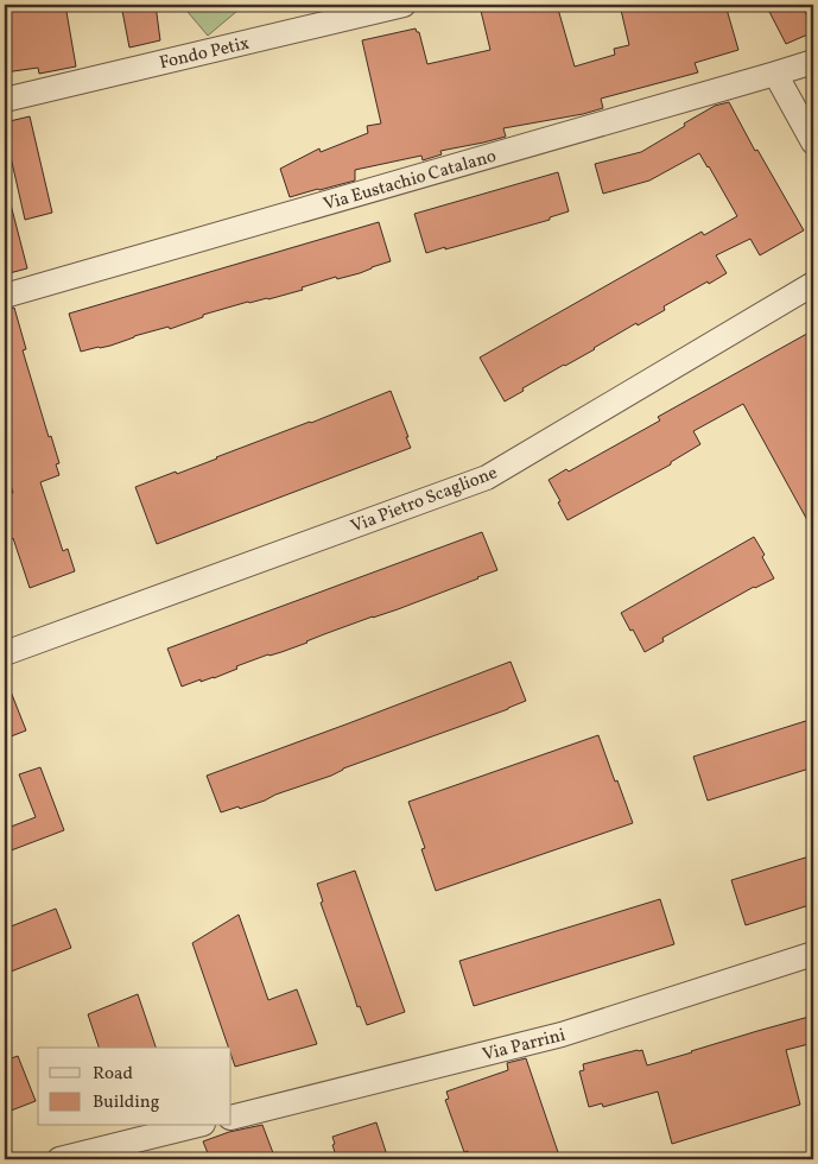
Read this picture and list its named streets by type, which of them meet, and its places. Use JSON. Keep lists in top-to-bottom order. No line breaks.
{"streets":{"street":["Fondo Petix","Via Eustachio Catalano","Via Pietro Scaglione","Via Parrini"]},"legend":["Road","Building"]}
